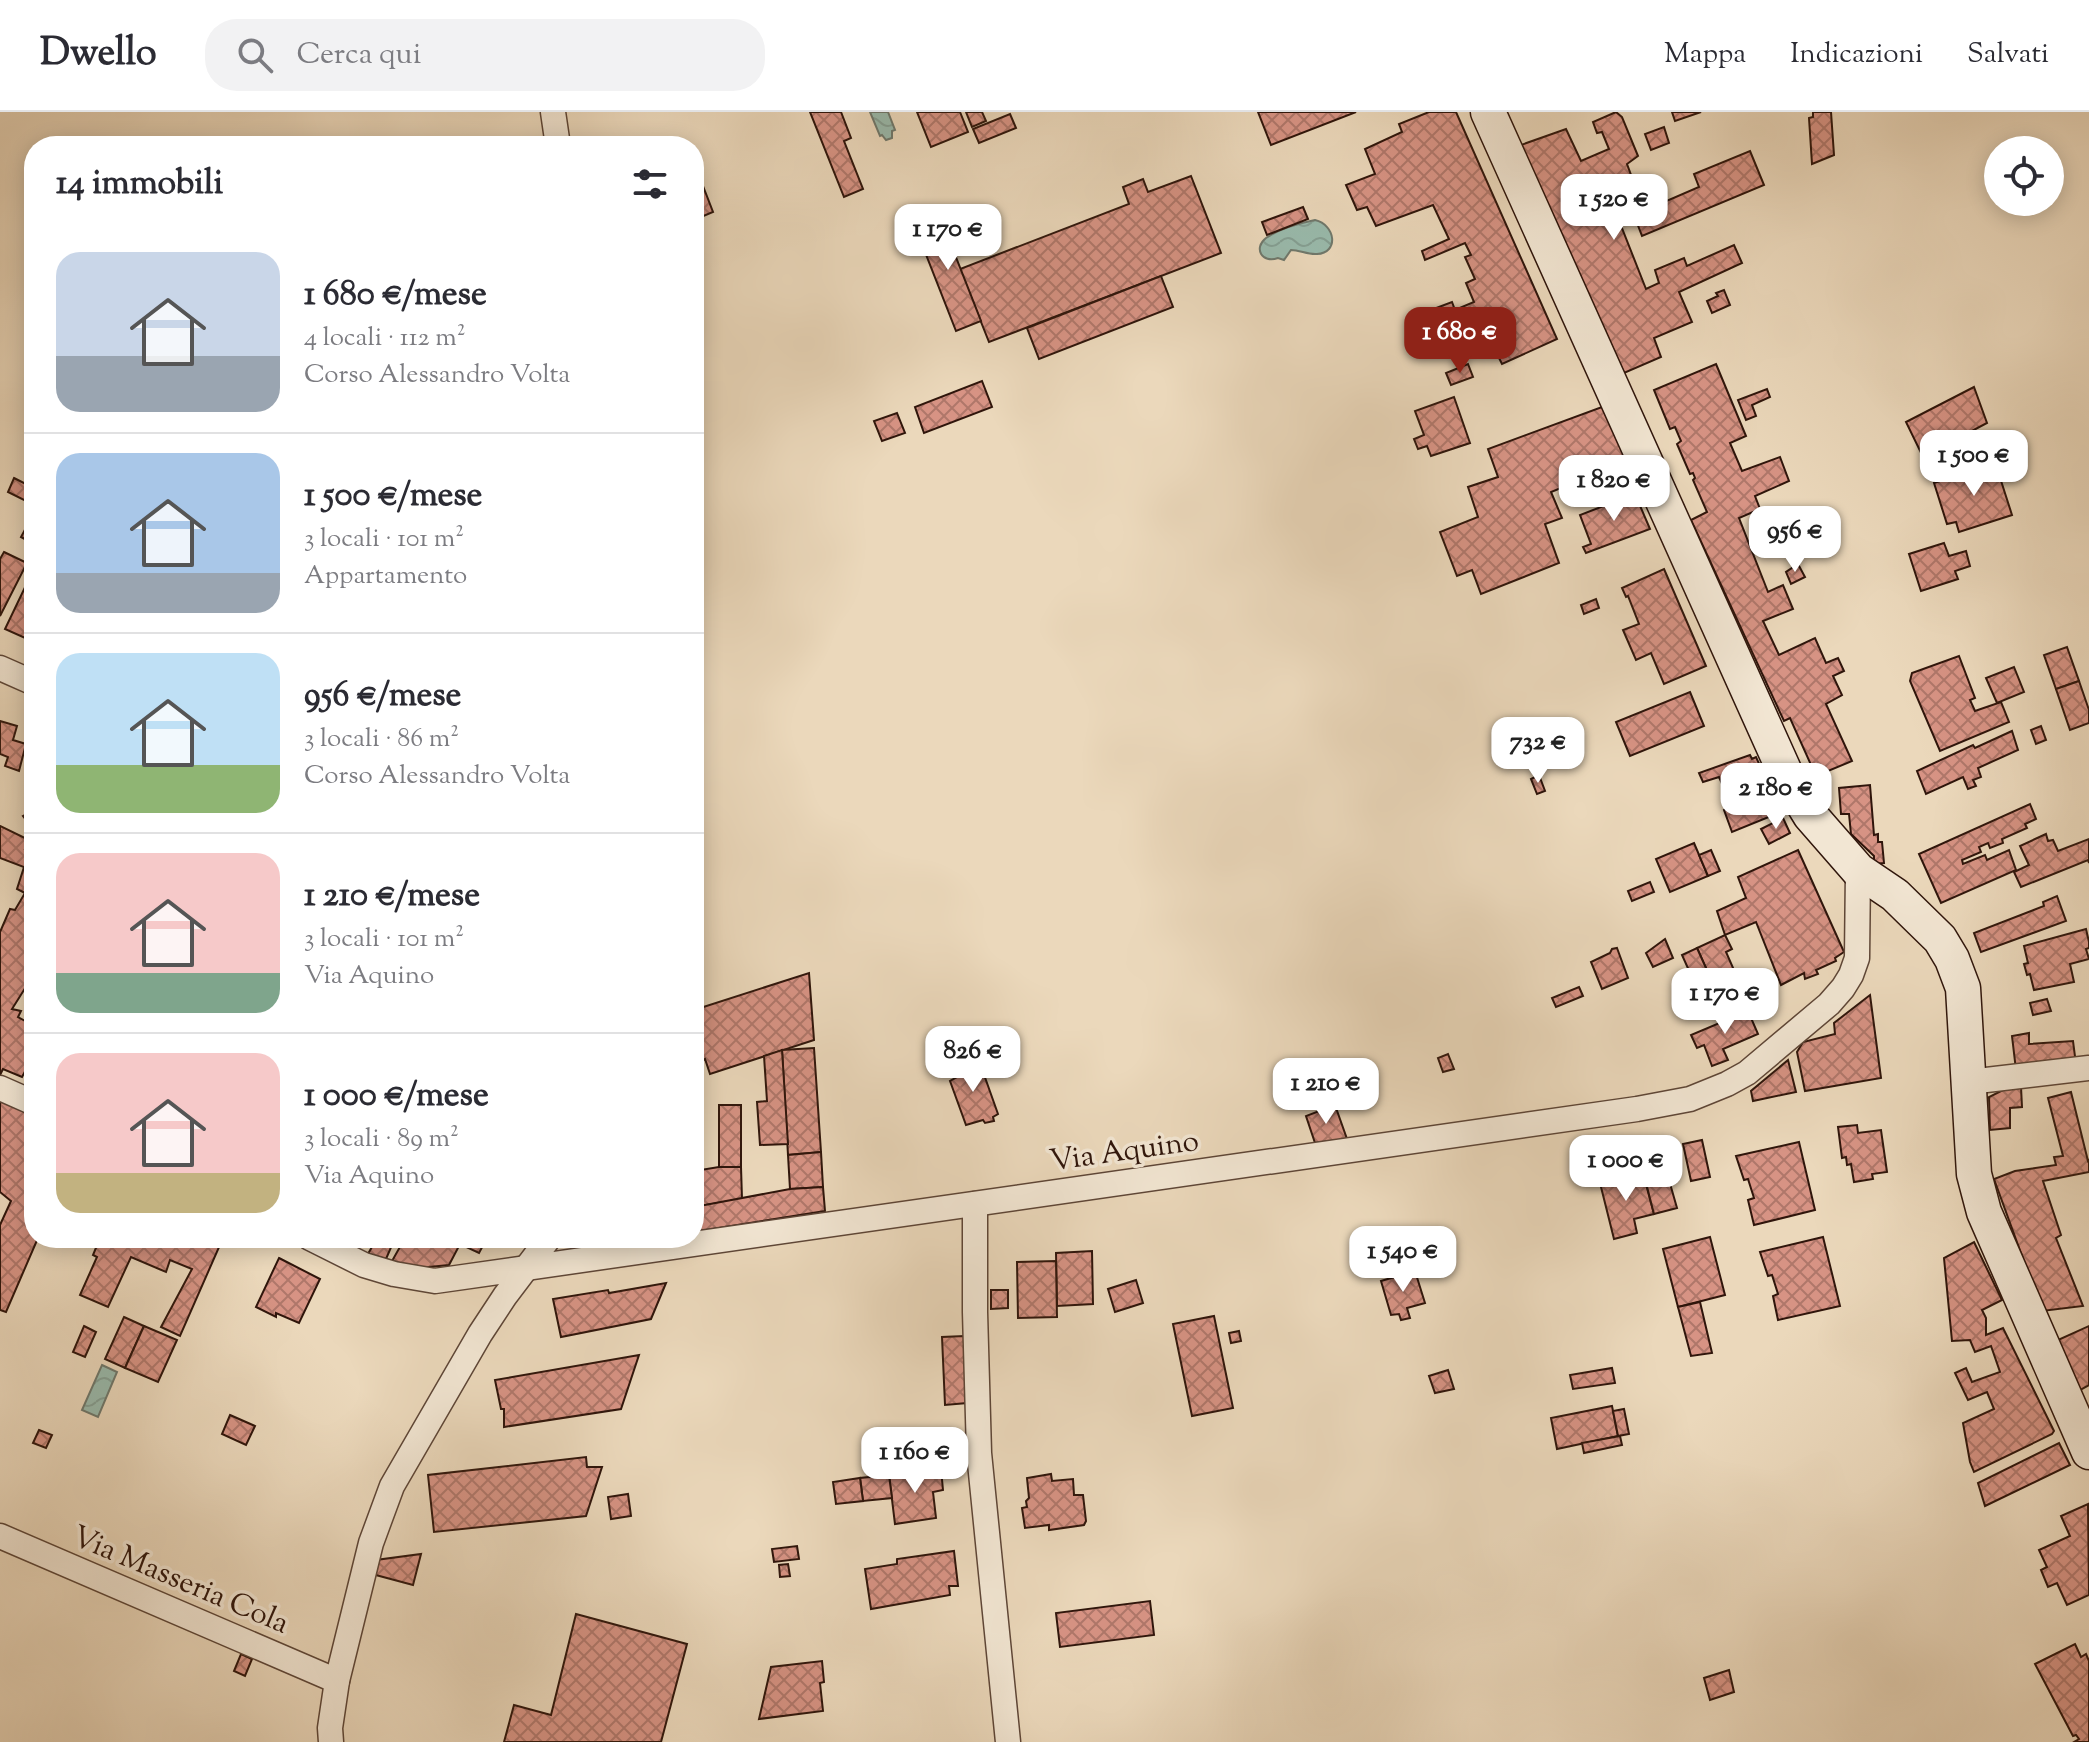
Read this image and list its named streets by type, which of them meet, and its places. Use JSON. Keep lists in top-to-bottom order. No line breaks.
{"streets":{"street":["Via Aquino","Via Masseria Cola"]},"page":{"header":"Dwello","search":"Cerca qui","nav":["Mappa","Indicazioni","Salvati"],"heading":"14 immobili","price":["1 520 €","1 170 €","1 680 €","1 500 €","1 820 €","956 €","732 €","2 180 €","1 170 €","826 €","1 210 €","1 000 €","1 540 €","1 160 €"],"list":[{"name":"1 680 €/mese","note":"4 locali · 112 m² · Corso Alessandro Volta"},{"name":"1 500 €/mese","note":"3 locali · 101 m² · Appartamento"},{"name":"956 €/mese","note":"3 locali · 86 m² · Corso Alessandro Volta"},{"name":"1 210 €/mese","note":"3 locali · 101 m² · Via Aquino"},{"name":"1 000 €/mese","note":"3 locali · 89 m² · Via Aquino"}]}}
